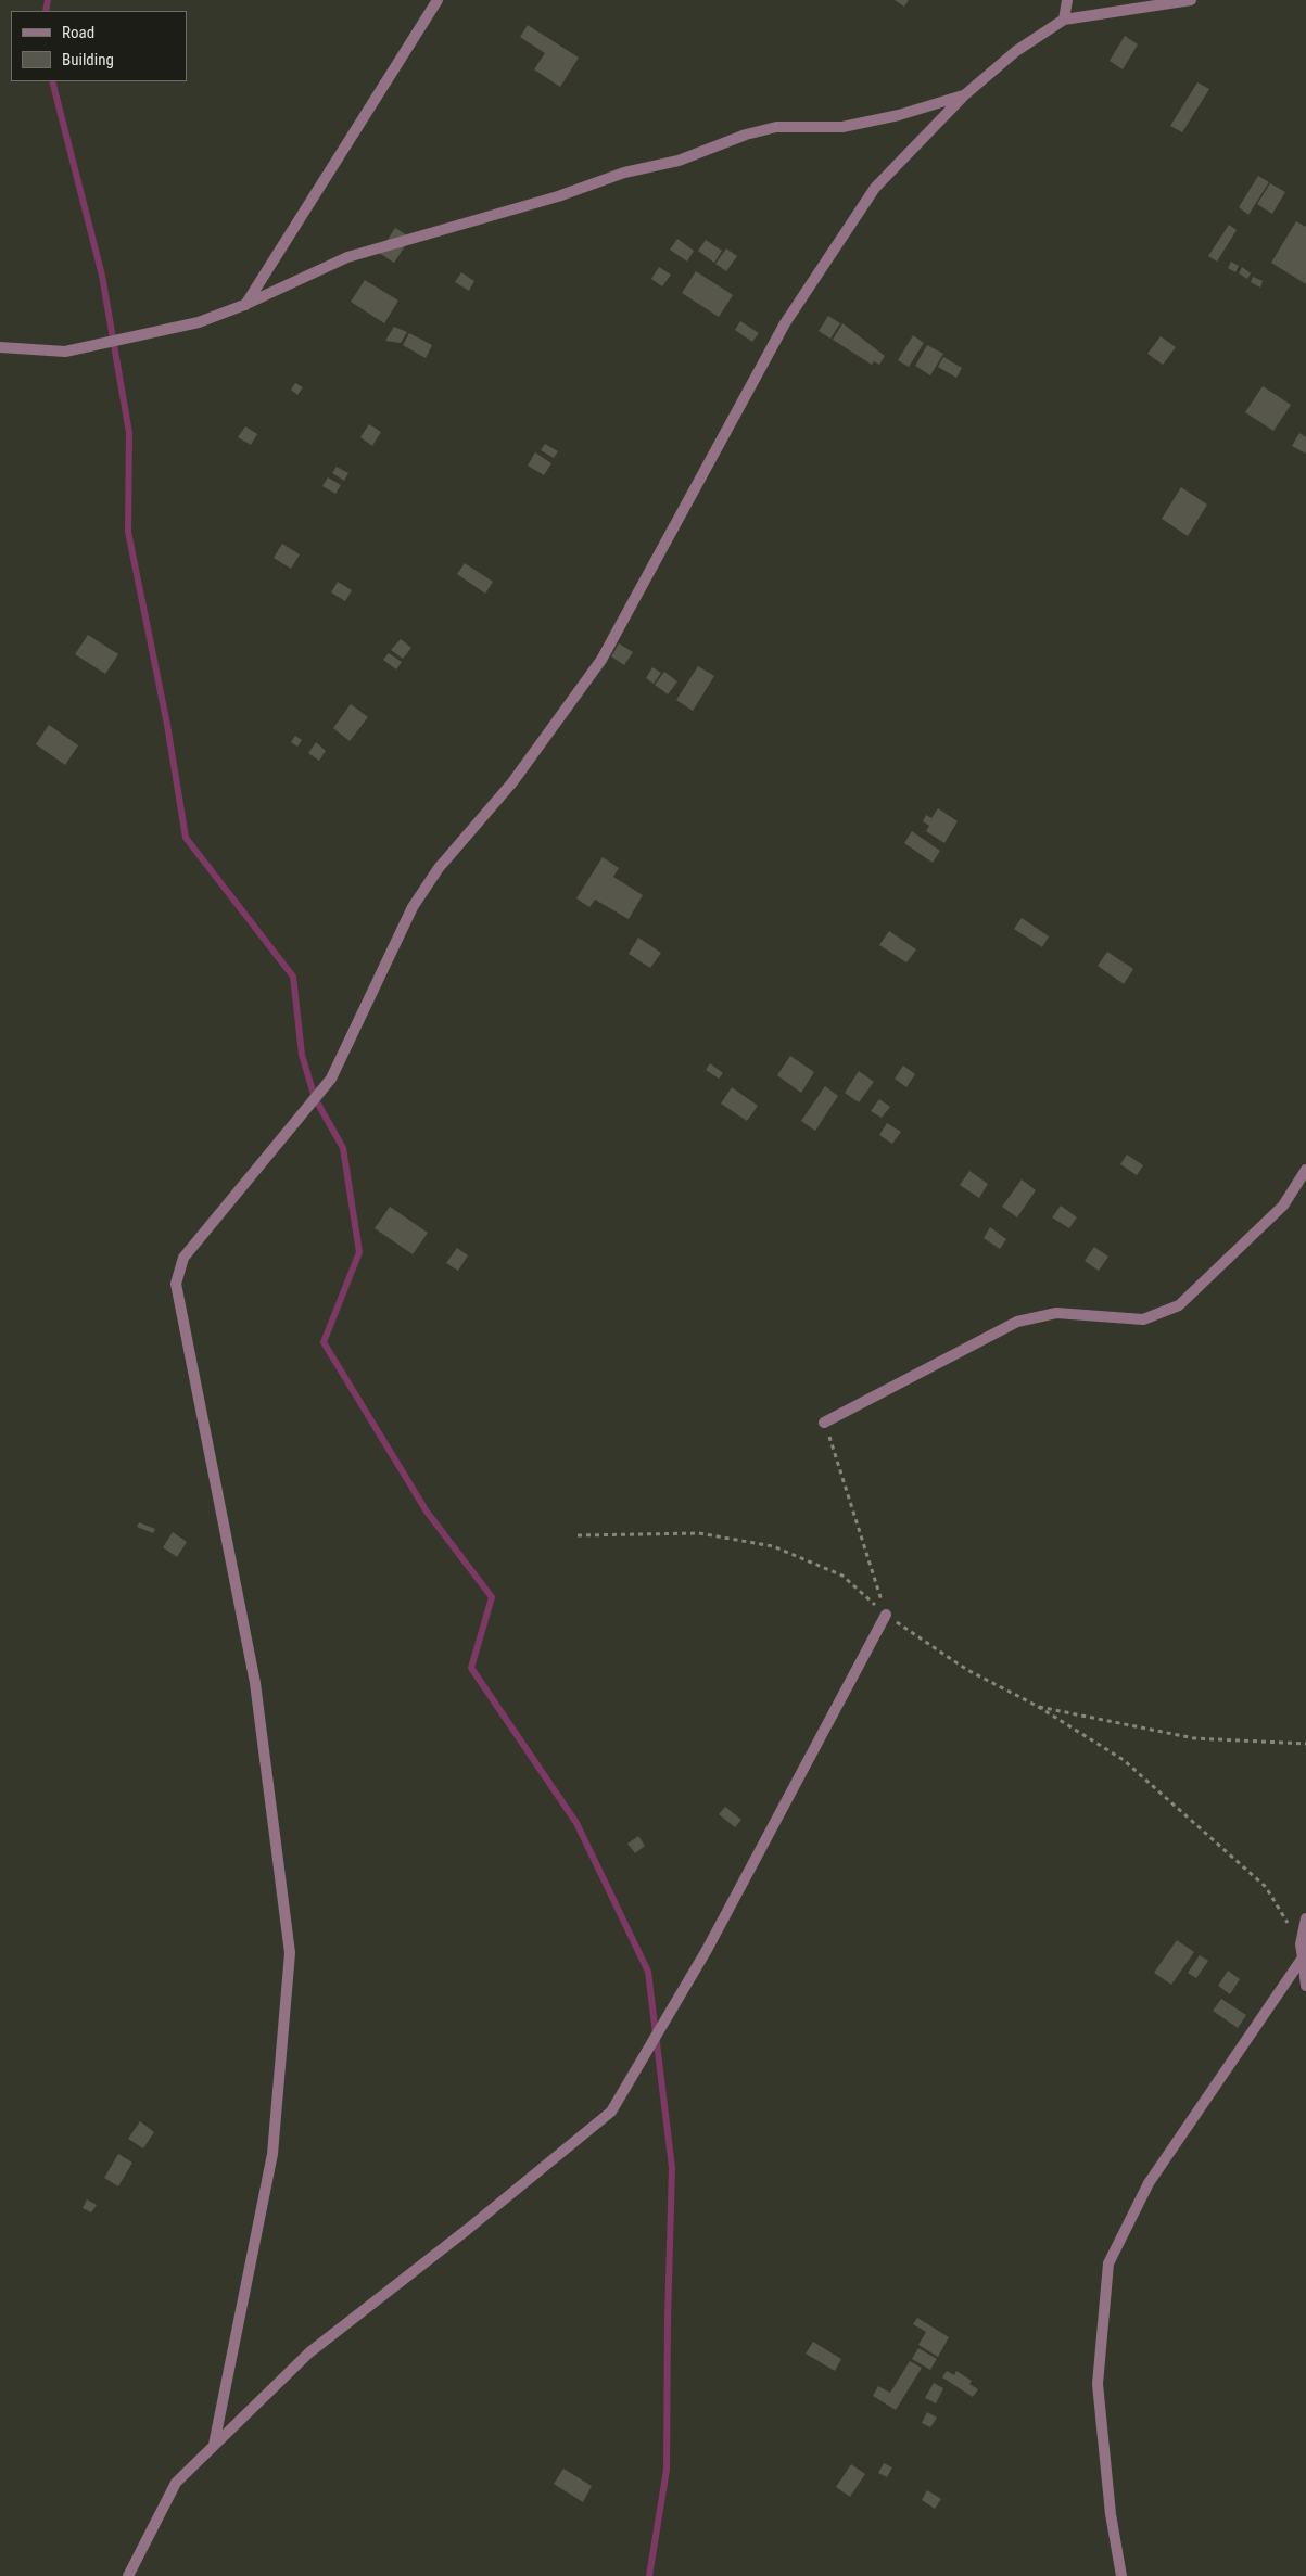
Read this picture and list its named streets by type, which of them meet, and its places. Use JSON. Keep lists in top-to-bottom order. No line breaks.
{"legend":["Road","Building"]}
